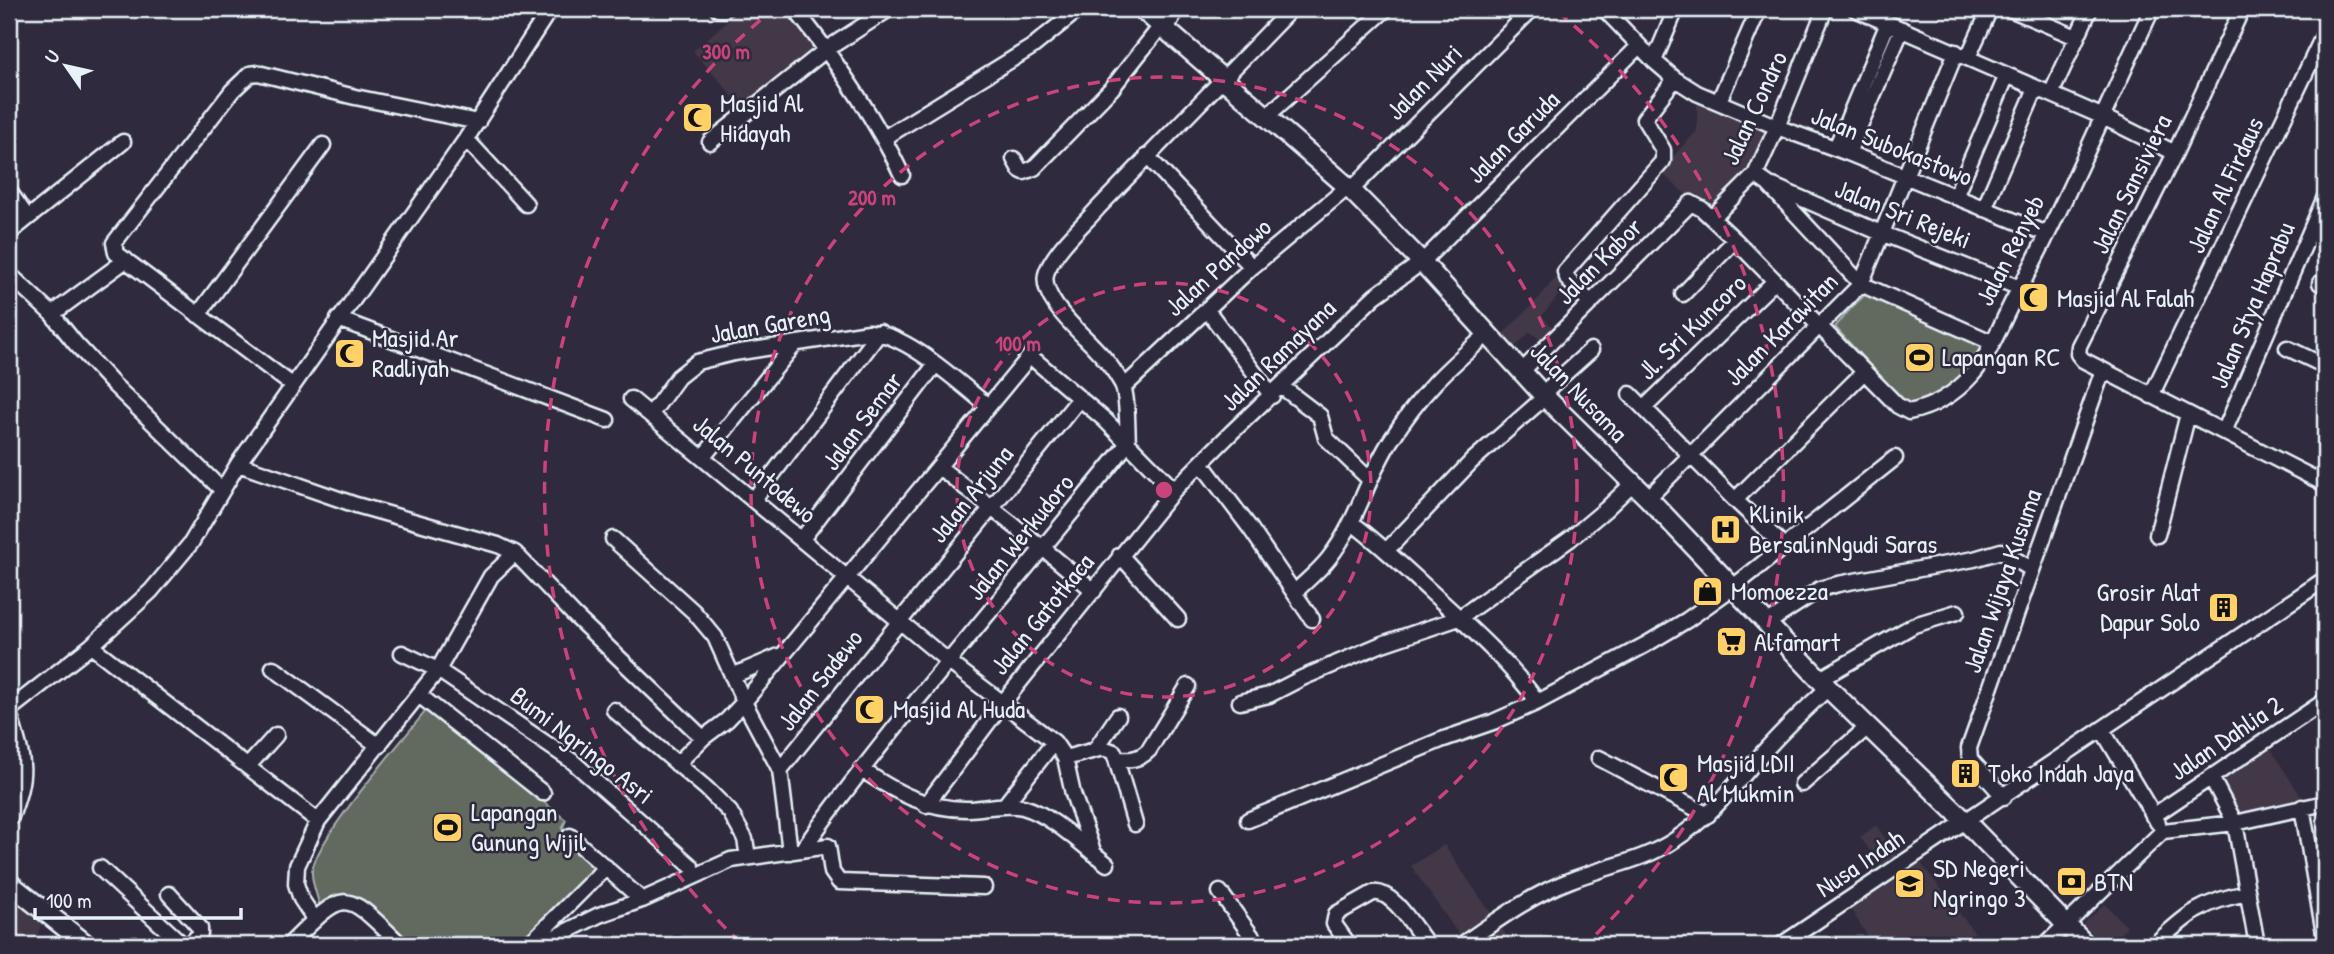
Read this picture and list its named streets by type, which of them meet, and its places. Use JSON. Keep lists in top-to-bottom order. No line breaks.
{"streets":{"street":["Jalan Nuri","Jalan Condro","Jalan Garuda","Jalan Subokastowo","Jalan Sansiviera","Jalan Al Firdaus","Jalan Sri Rejeki","Jalan Renyeb","Jalan Kabor","Jalan Pandowo","Jalan Stya Haprabu","Jalan Gareng","Jl. Sri Kuncoro","Jalan Karawitan","Jalan Ramayana","Jalan Nusama","Jalan Semar","Jalan Puntodewo","Jalan Arjuna","Jalan Werkudoro","Jalan Wijaya Kusuma","Jalan Gatotkaca","Jalan Sadewo","Jalan Dahlia 2","Bumi Ngringo Asri","Nusa Indah"]},"crossings":[["Jalan Nuri","Jalan Pandowo"],["Jalan Nuri","Jalan Nusama"],["Jalan Condro","Jalan Subokastowo"],["Jalan Condro","Jalan Renyeb"],["Jalan Condro","Jalan Kabor"],["Jalan Garuda","Jalan Subokastowo"],["Jalan Garuda","Jalan Ramayana"],["Jalan Garuda","Jalan Nusama"],["Jalan Subokastowo","Jalan Renyeb"],["Jalan Subokastowo","Jalan Karawitan"],["Jalan Sansiviera","Jalan Al Firdaus"],["Jalan Sansiviera","Jalan Stya Haprabu"],["Jalan Sansiviera","Jalan Wijaya Kusuma"],["Jalan Sri Rejeki","Jalan Renyeb"],["Jalan Sri Rejeki","Jalan Karawitan"],["Jalan Renyeb","Jalan Kabor"],["Jalan Renyeb","Jl. Sri Kuncoro"],["Jalan Renyeb","Jalan Karawitan"],["Jalan Kabor","Jalan Nusama"],["Jalan Pandowo","Jalan Nusama"],["Jalan Gareng","Jalan Puntodewo"],["Jalan Karawitan","Jalan Nusama"],["Jalan Ramayana","Jalan Nusama"],["Jalan Ramayana","Jalan Gatotkaca"],["Jalan Nusama","Nusa Indah"],["Jalan Semar","Jalan Puntodewo"],["Jalan Puntodewo","Jalan Arjuna"],["Jalan Puntodewo","Jalan Werkudoro"],["Jalan Puntodewo","Jalan Gatotkaca"],["Jalan Puntodewo","Jalan Sadewo"],["Jalan Arjuna","Jalan Sadewo"],["Jalan Wijaya Kusuma","Nusa Indah"]],"places":{"mosque":["Masjid Al Hidayah","Masjid Al Falah","Masjid Ar Radliyah","Masjid Al Huda","Masjid LDII Al Mukmin"],"sports":["Lapangan RC","Lapangan Gunung Wijil"],"hospital":["Klinik BersalinNgudi Saras"],"shop":["Momoezza"],"building":["Grosir Alat Dapur Solo","Toko Indah Jaya"],"supermarket":["Alfamart"],"bank":["BTN"],"school or university":["SD Negeri Ngringo 3"]},"scale_bar":"100 m","north":"top left","rings":["300 m","200 m","100 m"]}
